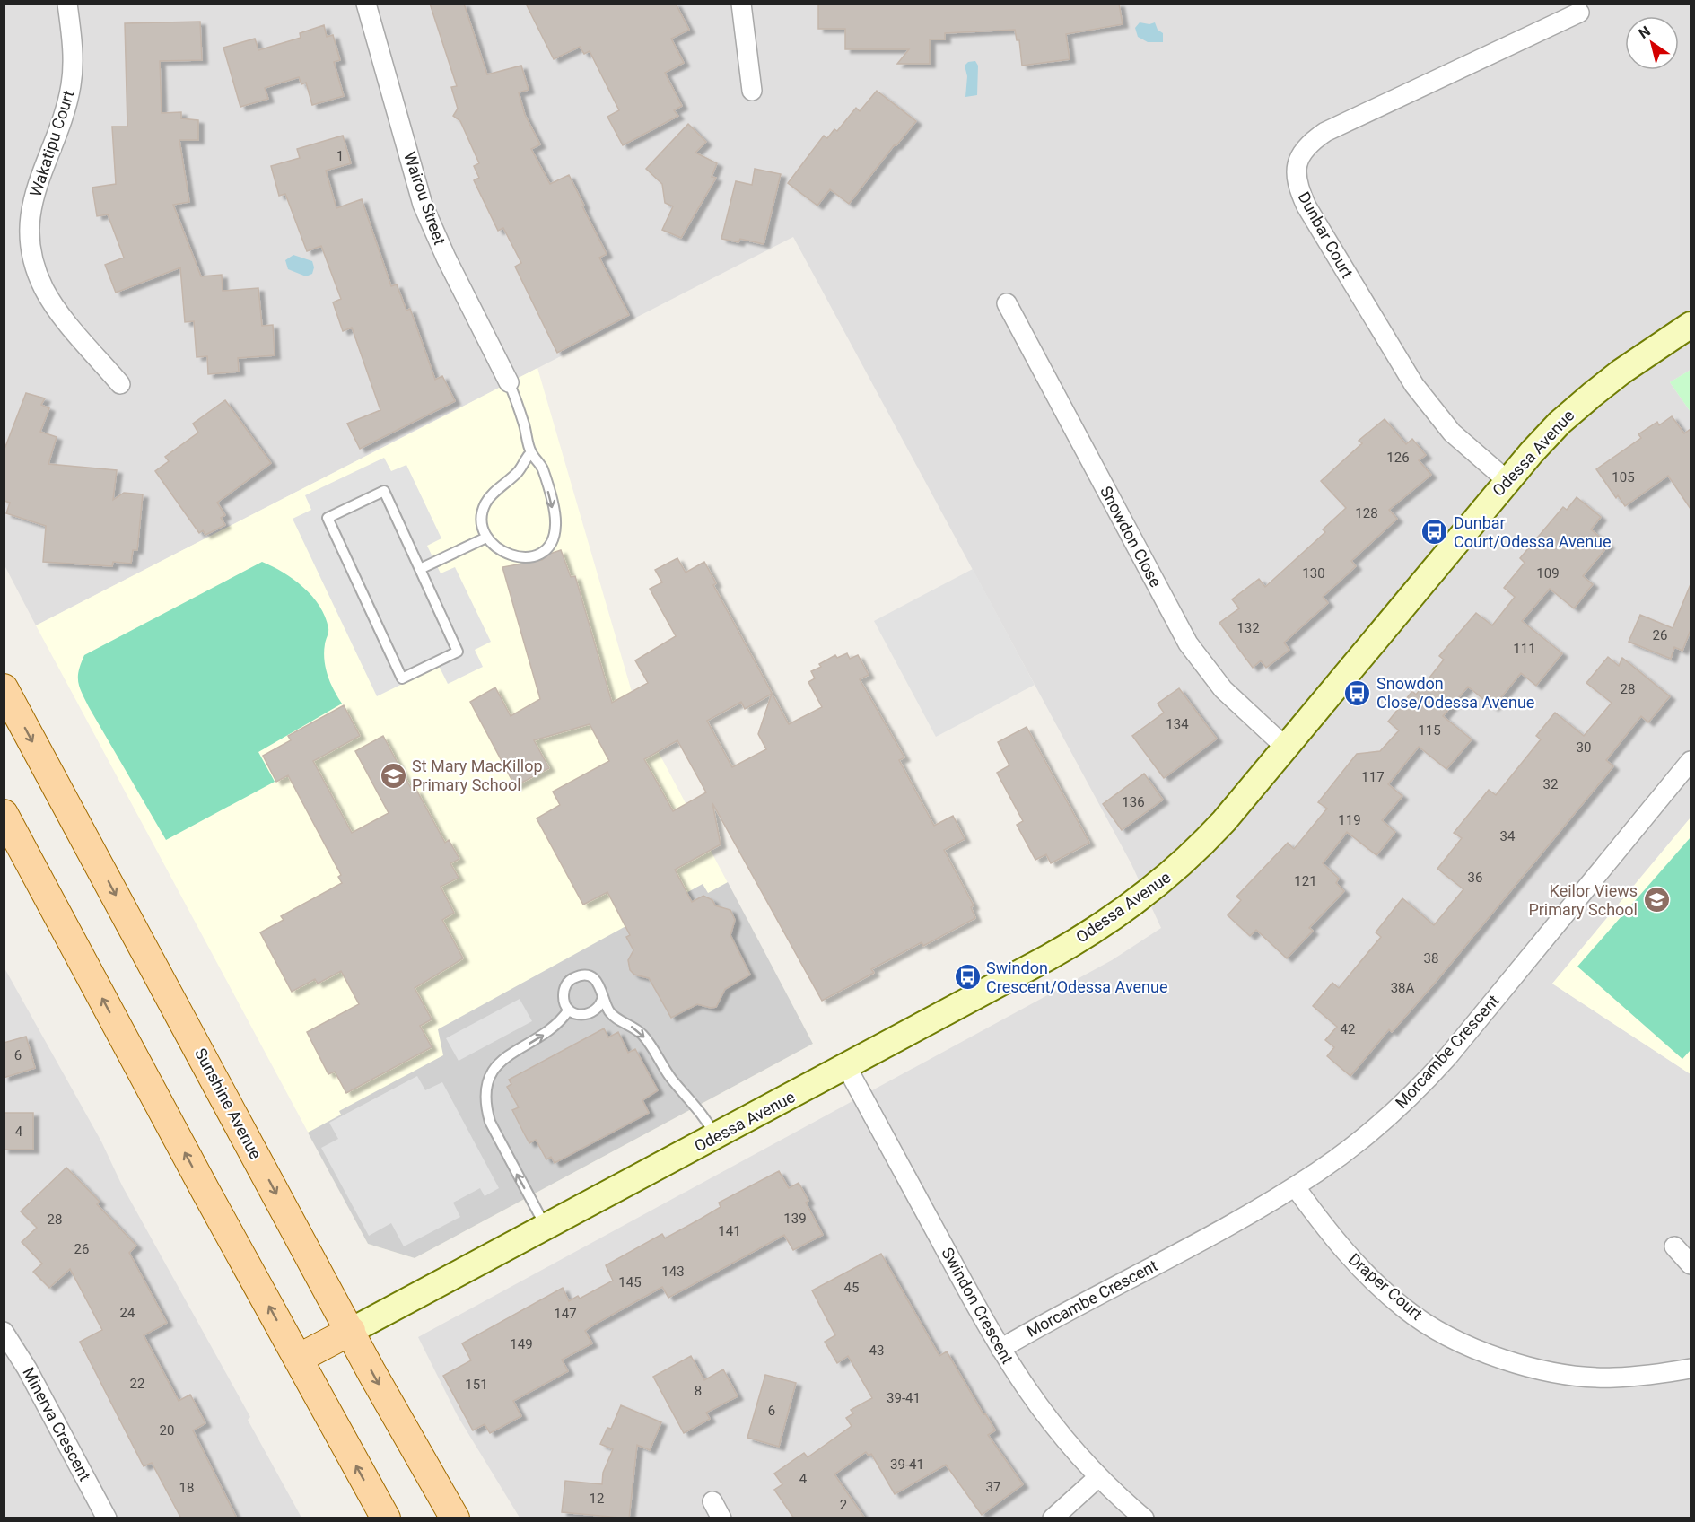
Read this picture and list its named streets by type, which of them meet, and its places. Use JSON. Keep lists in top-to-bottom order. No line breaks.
{"streets":{"main road":["Sunshine Avenue"],"street":["Wakatipu Court","Wairou Street","Dunbar Court","Odessa Avenue","Snowdon Close","Morcambe Crescent","Draper Court","Swindon Crescent","Minerva Crescent"]},"crossings":[["Dunbar Court","Odessa Avenue"],["Odessa Avenue","Snowdon Close"],["Odessa Avenue","Sunshine Avenue"],["Odessa Avenue","Swindon Crescent"],["Morcambe Crescent","Draper Court"],["Morcambe Crescent","Swindon Crescent"]],"places":{"bus stop":["Dunbar Court/Odessa Avenue","Snowdon Close/Odessa Avenue","Swindon Crescent/Odessa Avenue"],"school or university":["St Mary MacKillop Primary School","Keilor Views Primary School"]},"house_numbers":["1","126","105","128","130","109","132","26","111","28","134","115","30","117","32","136","119","34","36","121","38","38A","42","6","4","139","28","141","26","143","145","45","24","147","149","43","22","151","8","39-41","6","20","39-41","4","37","18","12","2"],"north":"top left"}
